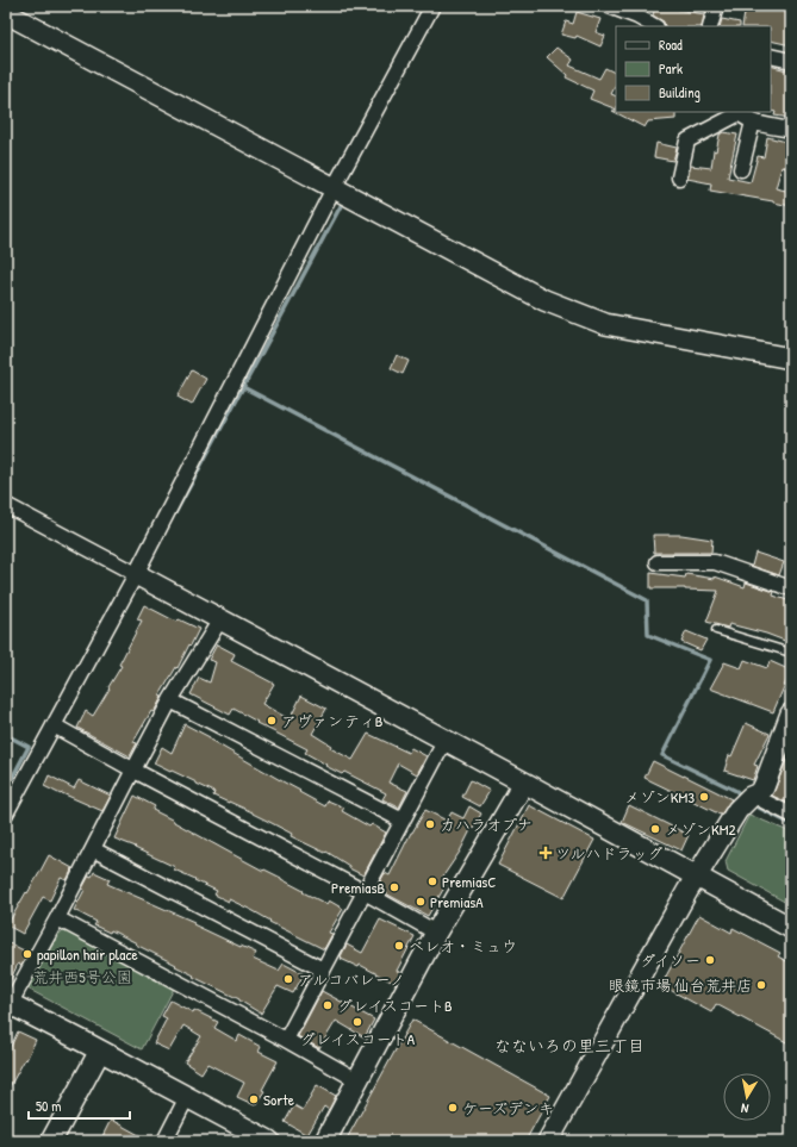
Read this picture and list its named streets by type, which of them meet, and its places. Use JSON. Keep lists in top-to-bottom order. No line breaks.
{"districts":["なないろの里三丁目"],"parks":["荒井西5号公園"],"places":{"other":["アヴァンティB","メゾンKM3","カハラオプナ","メゾンKM2","PremiasC","PremiasB","PremiasA","ベレオ・ミュウ","papillon hair place","ダイソー","アルコバレーノ","眼鏡市場 仙台荒井店","グレイスコートB","グレイスコートA","Sorte","ケーズデンキ"],"health":["ツルハドラッグ"]},"legend":["Road","Park","Building"],"scale_bar":"50 m","north":"bottom"}
